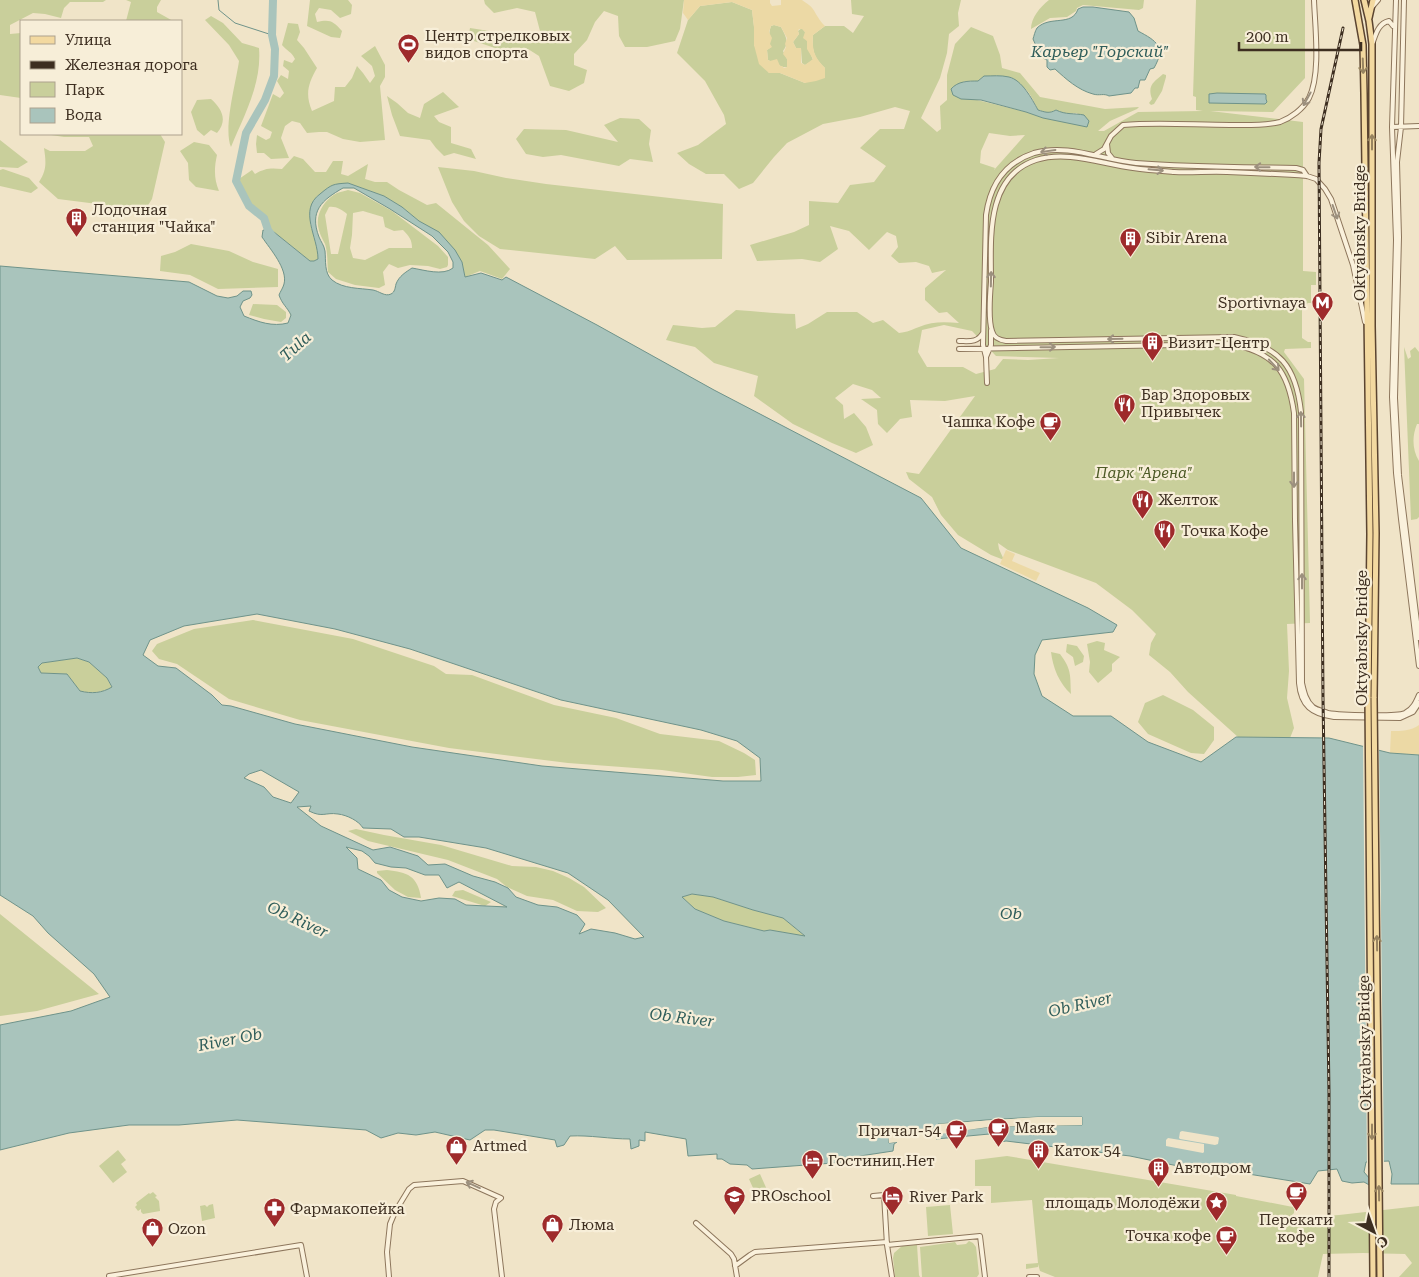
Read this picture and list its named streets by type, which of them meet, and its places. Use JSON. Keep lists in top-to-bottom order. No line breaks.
{"streets":{"main road":["Oktyabrsky Bridge"]},"water":["Карьер \"Горский\"","Tula","Ob","Ob River","River Ob"],"parks":["Парк \"Арена\""],"places":{"sports":["Центр стрелковых видов спорта"],"building":["Лодочная станция \"Чайка\"","Sibir Arena","Визит-Центр","Каток 54","Автодром"],"metro station":["Sportivnaya"],"restaurant":["Бар Здоровых Привычек","Желток","Точка Кофе"],"cafe":["Чашка Кофе","Маяк","Причал-54","Перекати кофе","Точка кофе"],"shop":["Artmed","Люма","Ozon"],"hotel":["Гостиниц.Нет","River Park"],"school or university":["PROschool"],"place":["площадь Молодёжи"],"pharmacy":["Фармакопейка"]},"legend":["Улица","Железная дорога","Парк","Вода"],"scale_bar":"200 m","north":"bottom right"}
